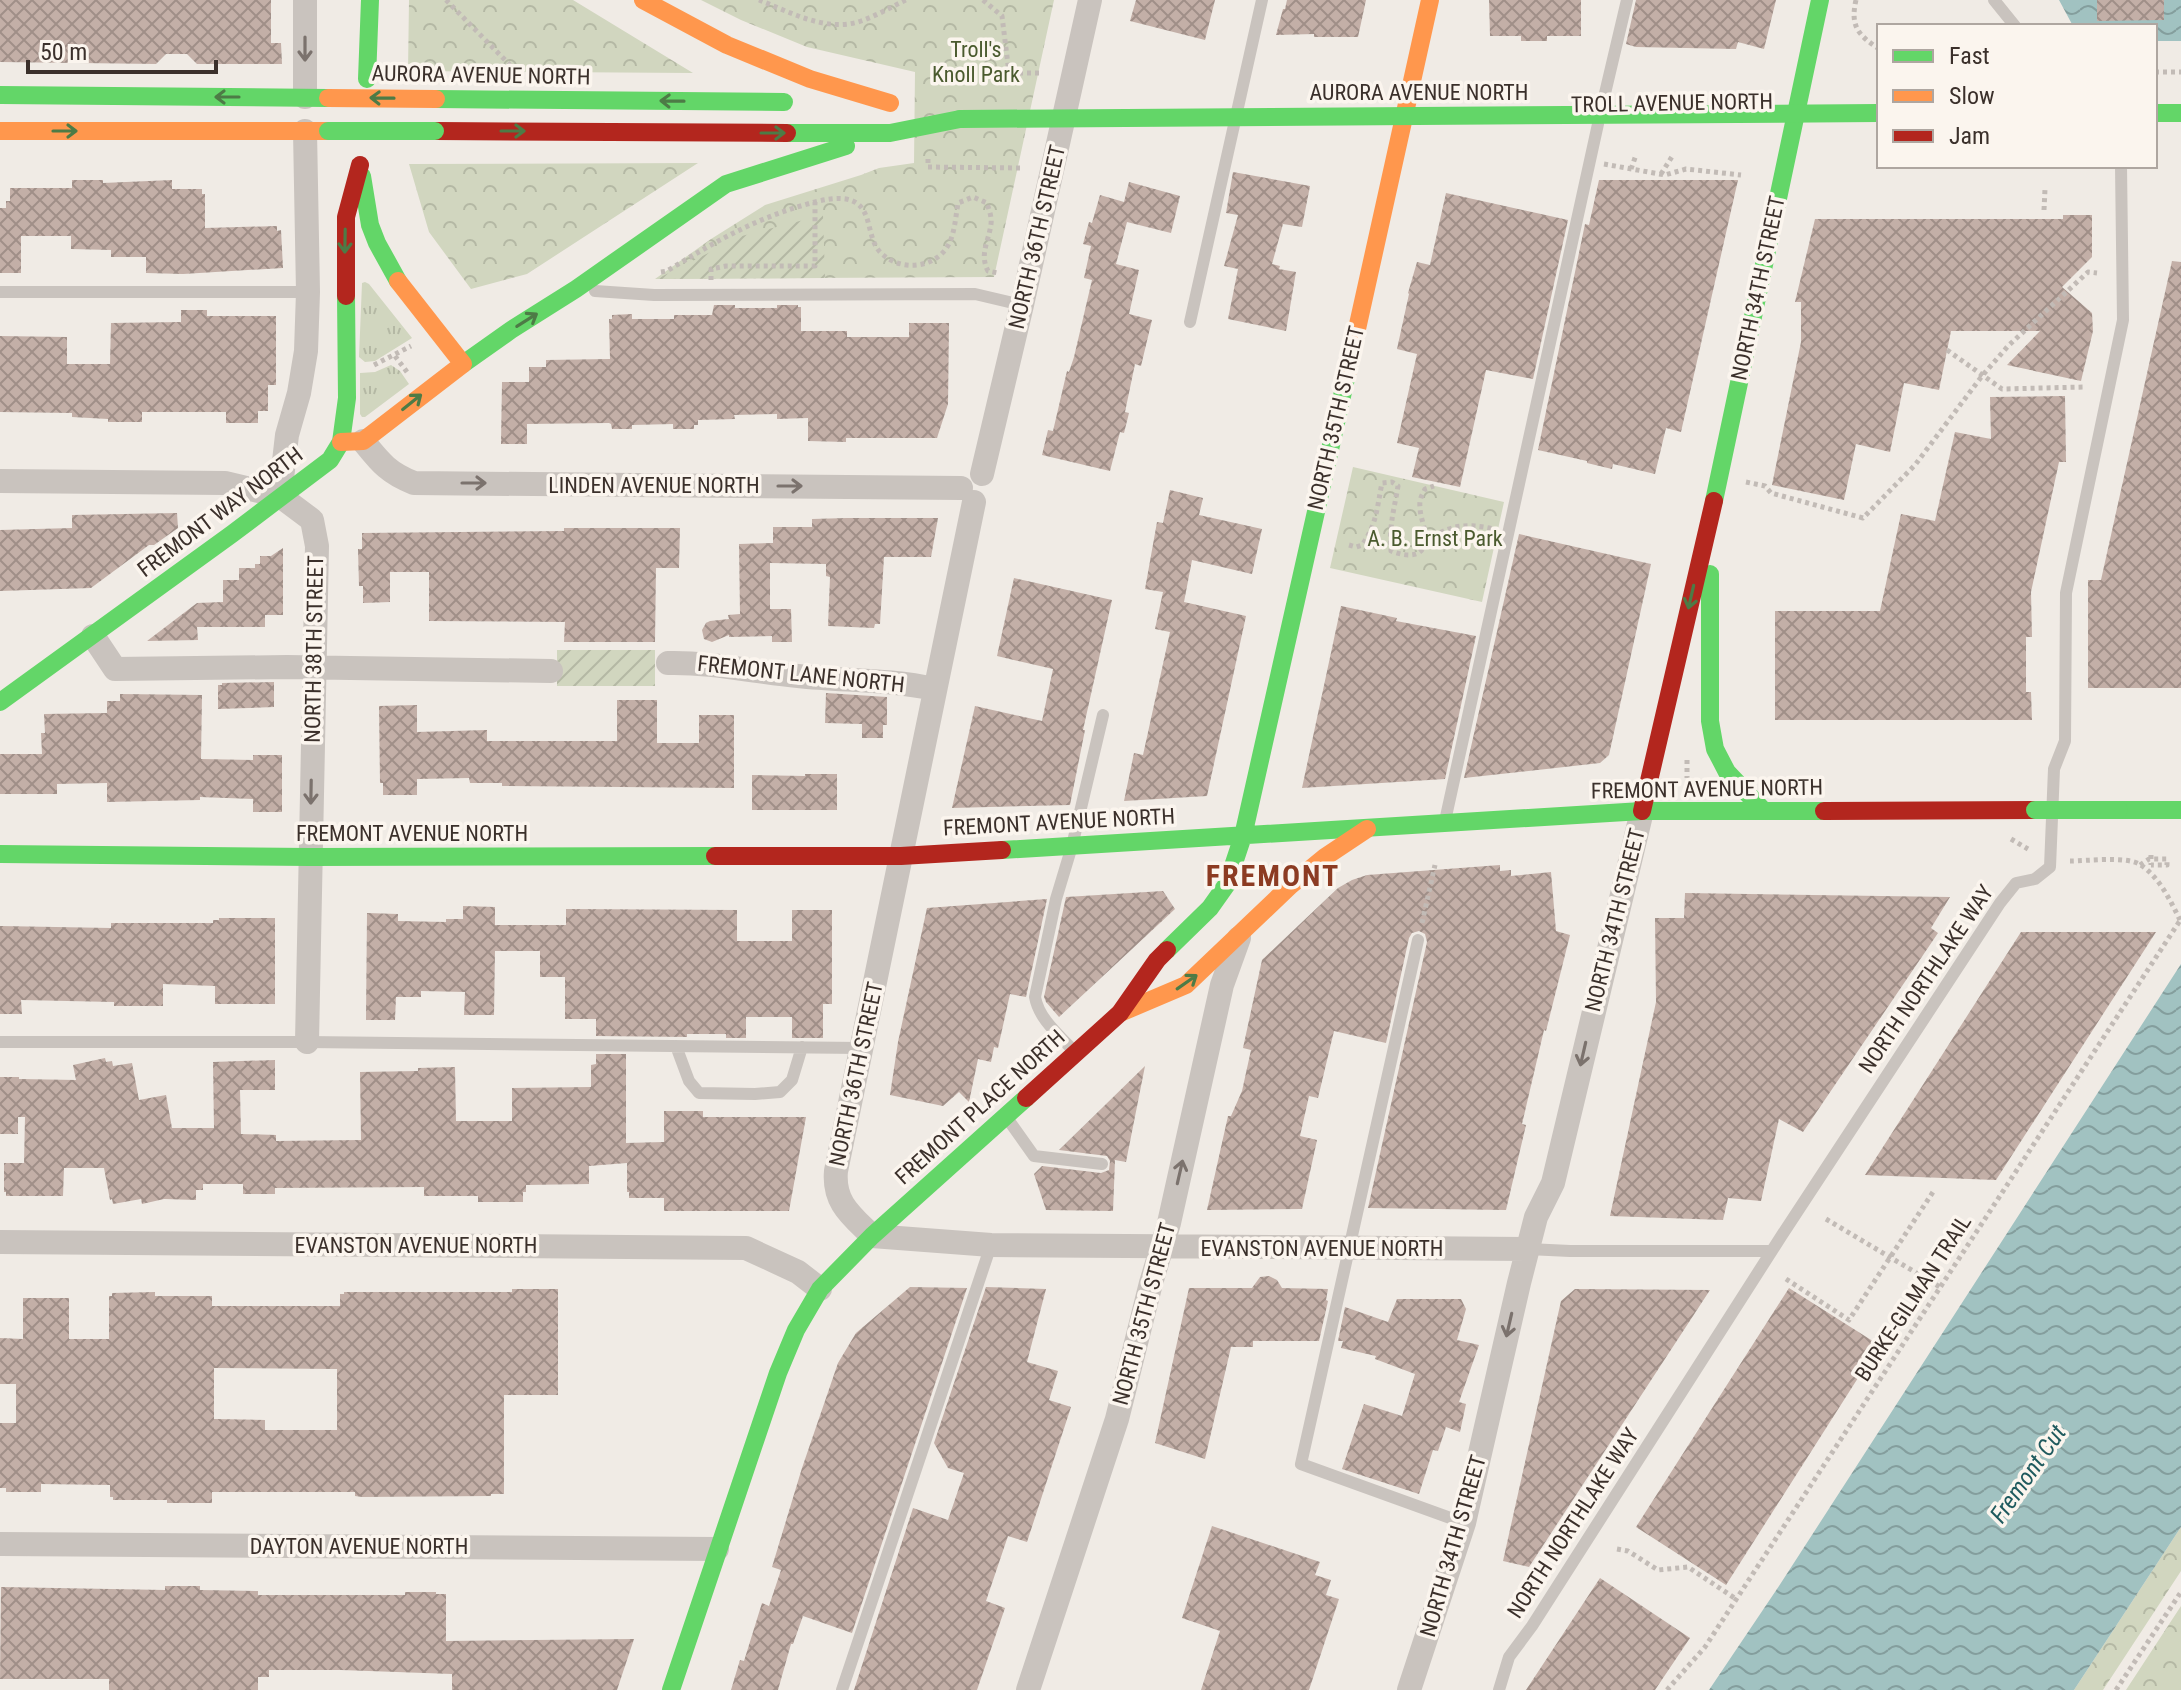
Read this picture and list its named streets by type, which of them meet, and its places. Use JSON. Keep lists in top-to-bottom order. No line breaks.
{"streets":{"main road":["AURORA AVENUE NORTH","NORTH 34TH STREET","NORTH 35TH STREET","FREMONT WAY NORTH","FREMONT AVENUE NORTH","FREMONT PLACE NORTH"],"street":["TROLL AVENUE NORTH","NORTH 36TH STREET","LINDEN AVENUE NORTH","NORTH 38TH STREET","FREMONT LANE NORTH","EVANSTON AVENUE NORTH","DAYTON AVENUE NORTH"],"lane":["NORTH NORTHLAKE WAY"],"path":["BURKE-GILMAN TRAIL"]},"crossings":[["AURORA AVENUE NORTH","FREMONT WAY NORTH"],["TROLL AVENUE NORTH","NORTH 36TH STREET"],["TROLL AVENUE NORTH","NORTH 34TH STREET"],["TROLL AVENUE NORTH","NORTH 35TH STREET"],["NORTH 36TH STREET","LINDEN AVENUE NORTH"],["NORTH 36TH STREET","FREMONT LANE NORTH"],["NORTH 36TH STREET","FREMONT AVENUE NORTH"],["NORTH 36TH STREET","FREMONT PLACE NORTH"],["NORTH 36TH STREET","EVANSTON AVENUE NORTH"],["NORTH 34TH STREET","FREMONT AVENUE NORTH"],["NORTH 34TH STREET","EVANSTON AVENUE NORTH"],["NORTH 35TH STREET","FREMONT AVENUE NORTH"],["NORTH 35TH STREET","FREMONT PLACE NORTH"],["NORTH 35TH STREET","EVANSTON AVENUE NORTH"],["LINDEN AVENUE NORTH","FREMONT WAY NORTH"],["FREMONT WAY NORTH","NORTH 38TH STREET"],["NORTH 38TH STREET","FREMONT AVENUE NORTH"],["FREMONT AVENUE NORTH","FREMONT PLACE NORTH"],["NORTH NORTHLAKE WAY","EVANSTON AVENUE NORTH"],["FREMONT PLACE NORTH","EVANSTON AVENUE NORTH"]],"one_way":["NORTH 34TH STREET"],"districts":["FREMONT"],"water":["Fremont Cut"],"parks":["Troll's Knoll Park","A. B. Ernst Park"],"legend":["Fast","Slow","Jam"],"scale_bar":"50 m"}
